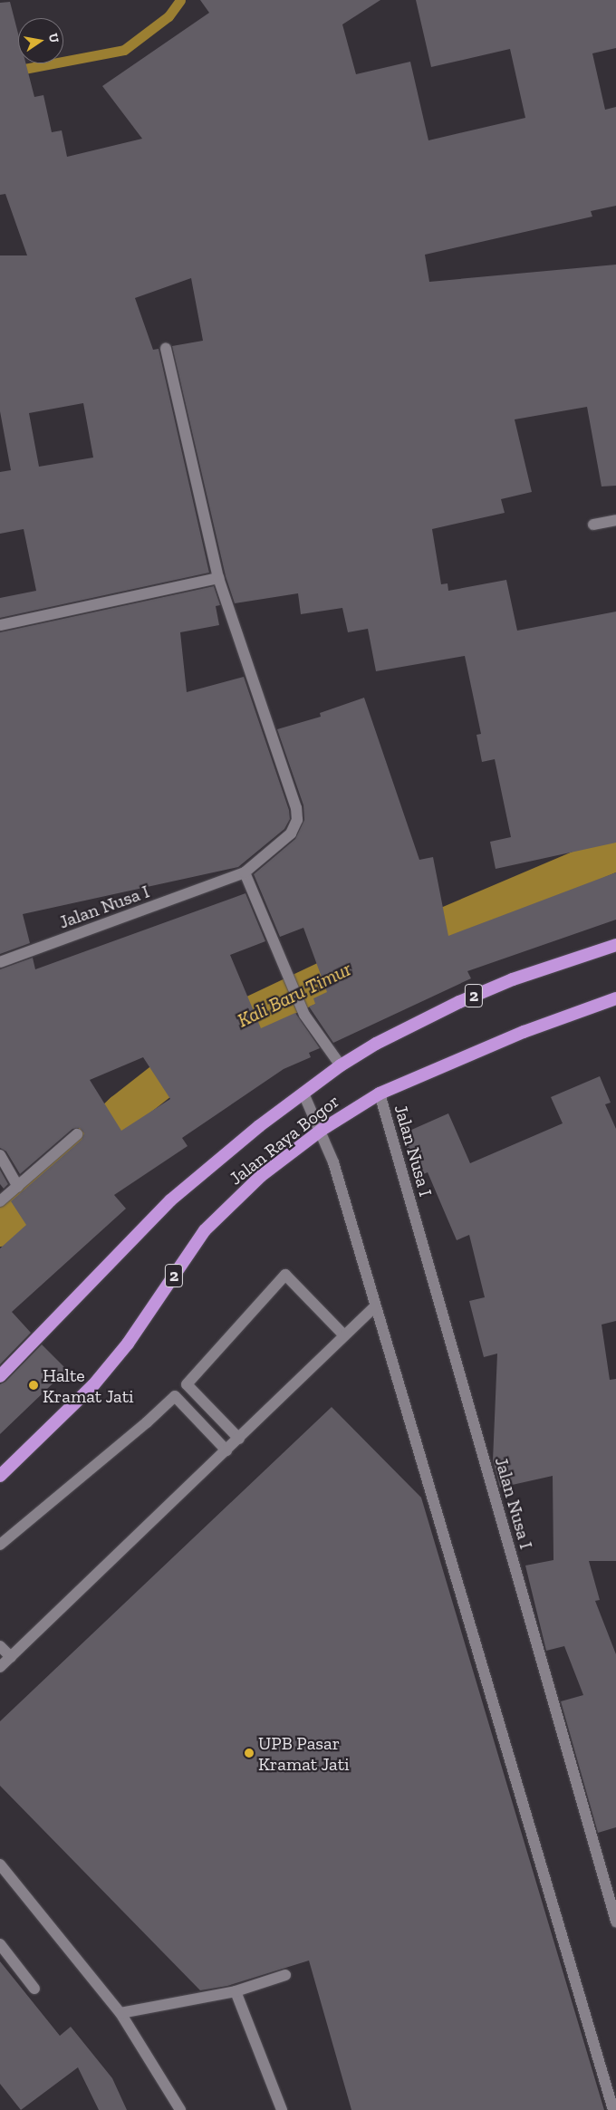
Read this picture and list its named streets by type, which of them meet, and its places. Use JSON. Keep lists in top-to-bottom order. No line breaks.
{"streets":{"highway":["2","Jalan Raya Bogor"],"street":["Jalan Nusa I"]},"crossings":[["Jalan Nusa I","Jalan Raya Bogor"]],"water":["Kali Baru Timur"],"places":["Halte Kramat Jati","UPB Pasar Kramat Jati"],"north":"right"}
